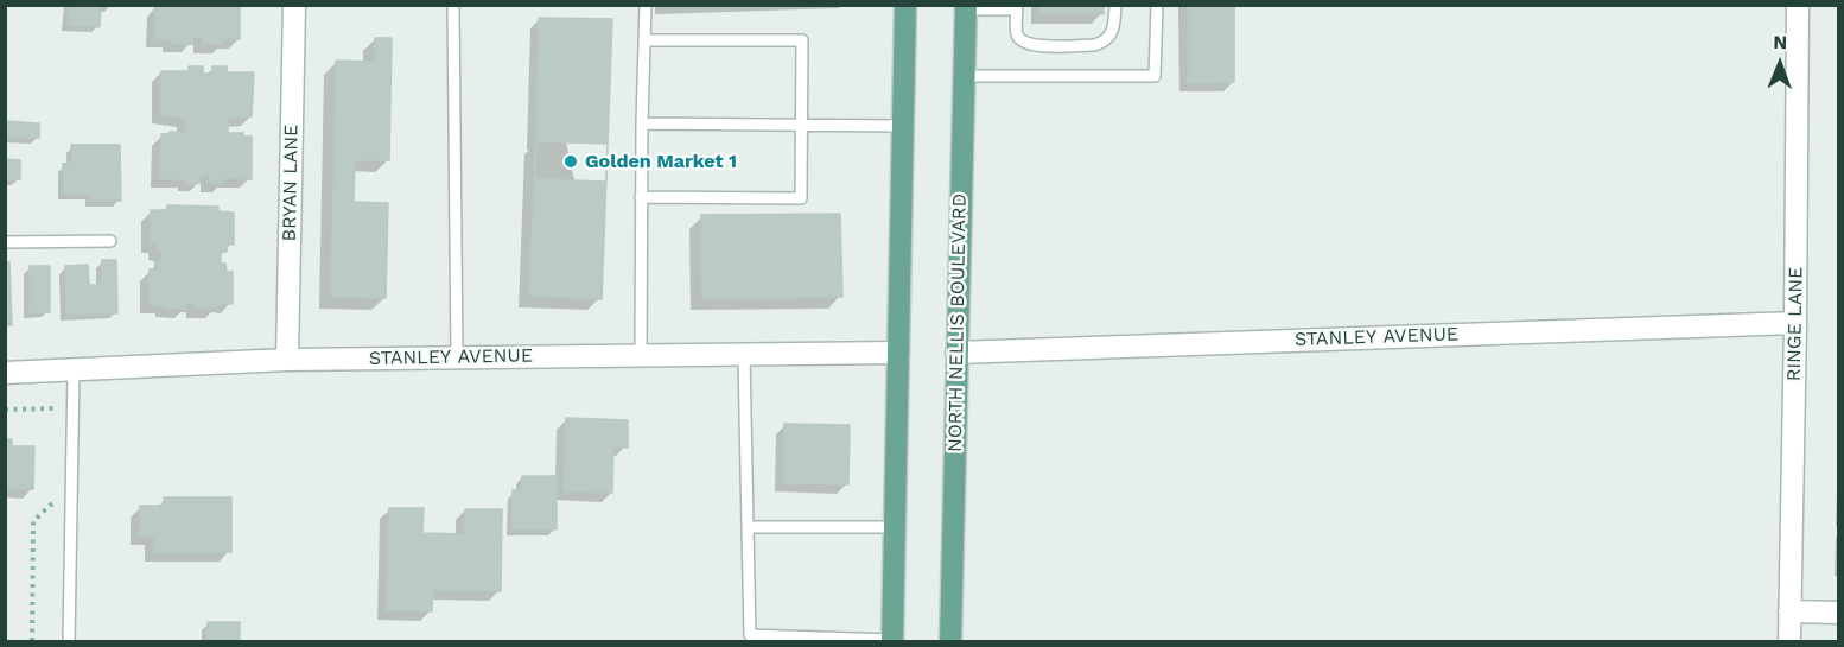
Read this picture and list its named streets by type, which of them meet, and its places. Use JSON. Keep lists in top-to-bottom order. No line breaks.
{"streets":{"main road":["NORTH NELLIS BOULEVARD"],"street":["BRYAN LANE","RINGE LANE","STANLEY AVENUE"]},"crossings":[["BRYAN LANE","STANLEY AVENUE"],["NORTH NELLIS BOULEVARD","STANLEY AVENUE"],["RINGE LANE","STANLEY AVENUE"]],"places":["Golden Market 1"],"north":"top"}
